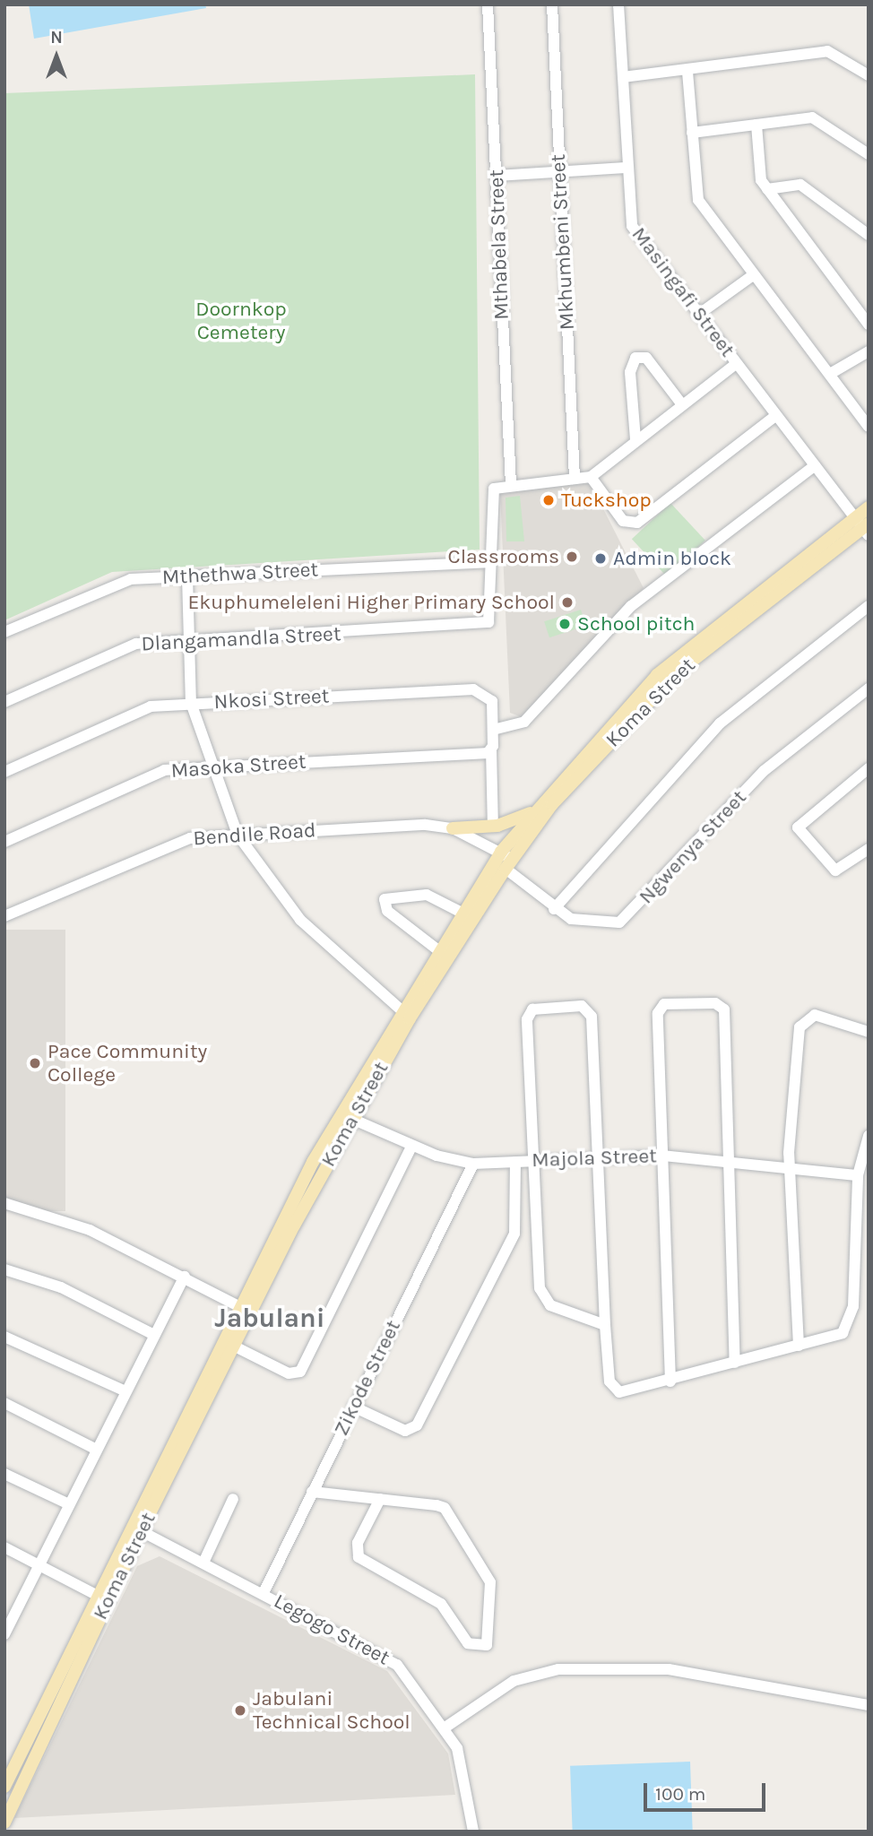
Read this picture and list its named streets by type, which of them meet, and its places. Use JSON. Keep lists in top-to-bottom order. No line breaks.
{"streets":{"main road":["Koma Street"],"street":["Mkhumbeni Street","Mthabela Street","Masingafi Street","Mthethwa Street","Dlangamandla Street","Nkosi Street","Masoka Street","Bendile Road","Ngwenya Street","Majola Street","Zikode Street","Legogo Street"]},"crossings":[["Masingafi Street","Koma Street"],["Mthethwa Street","Dlangamandla Street"],["Nkosi Street","Masoka Street"],["Koma Street","Bendile Road"],["Koma Street","Ngwenya Street"],["Koma Street","Majola Street"],["Koma Street","Legogo Street"],["Bendile Road","Ngwenya Street"],["Majola Street","Zikode Street"],["Zikode Street","Legogo Street"]],"districts":["Jabulani"],"parks":["Doornkop Cemetery"],"places":["Tuckshop","Classrooms","Admin block","Ekuphumeleleni Higher Primary School","School pitch","Pace Community College","Jabulani Technical School"],"scale_bar":"100 m","north":"top"}
